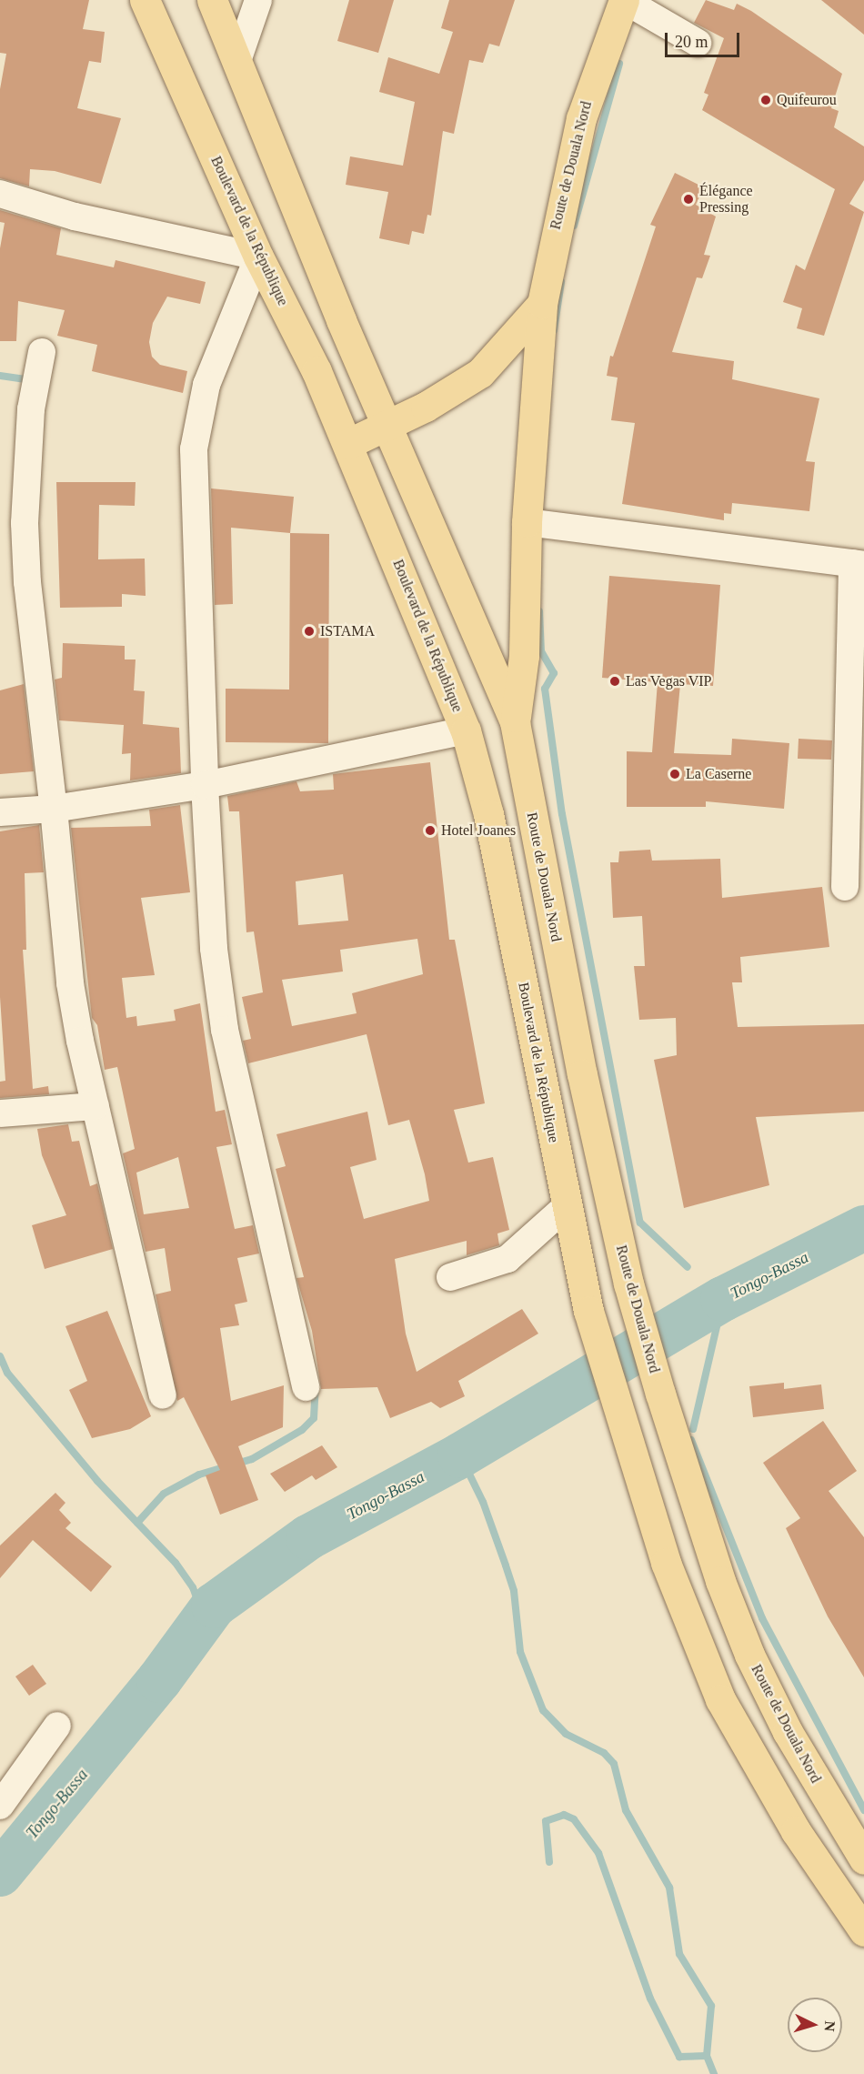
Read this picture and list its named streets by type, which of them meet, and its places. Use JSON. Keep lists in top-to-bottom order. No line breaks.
{"streets":{"main road":["Route de Douala Nord","Boulevard de la République"]},"water":["Tongo-Bassa"],"places":["Quifeurou","Élégance Pressing","ISTAMA","Las Vegas VIP","La Caserne","Hotel Joanes"],"scale_bar":"20 m","north":"right"}
